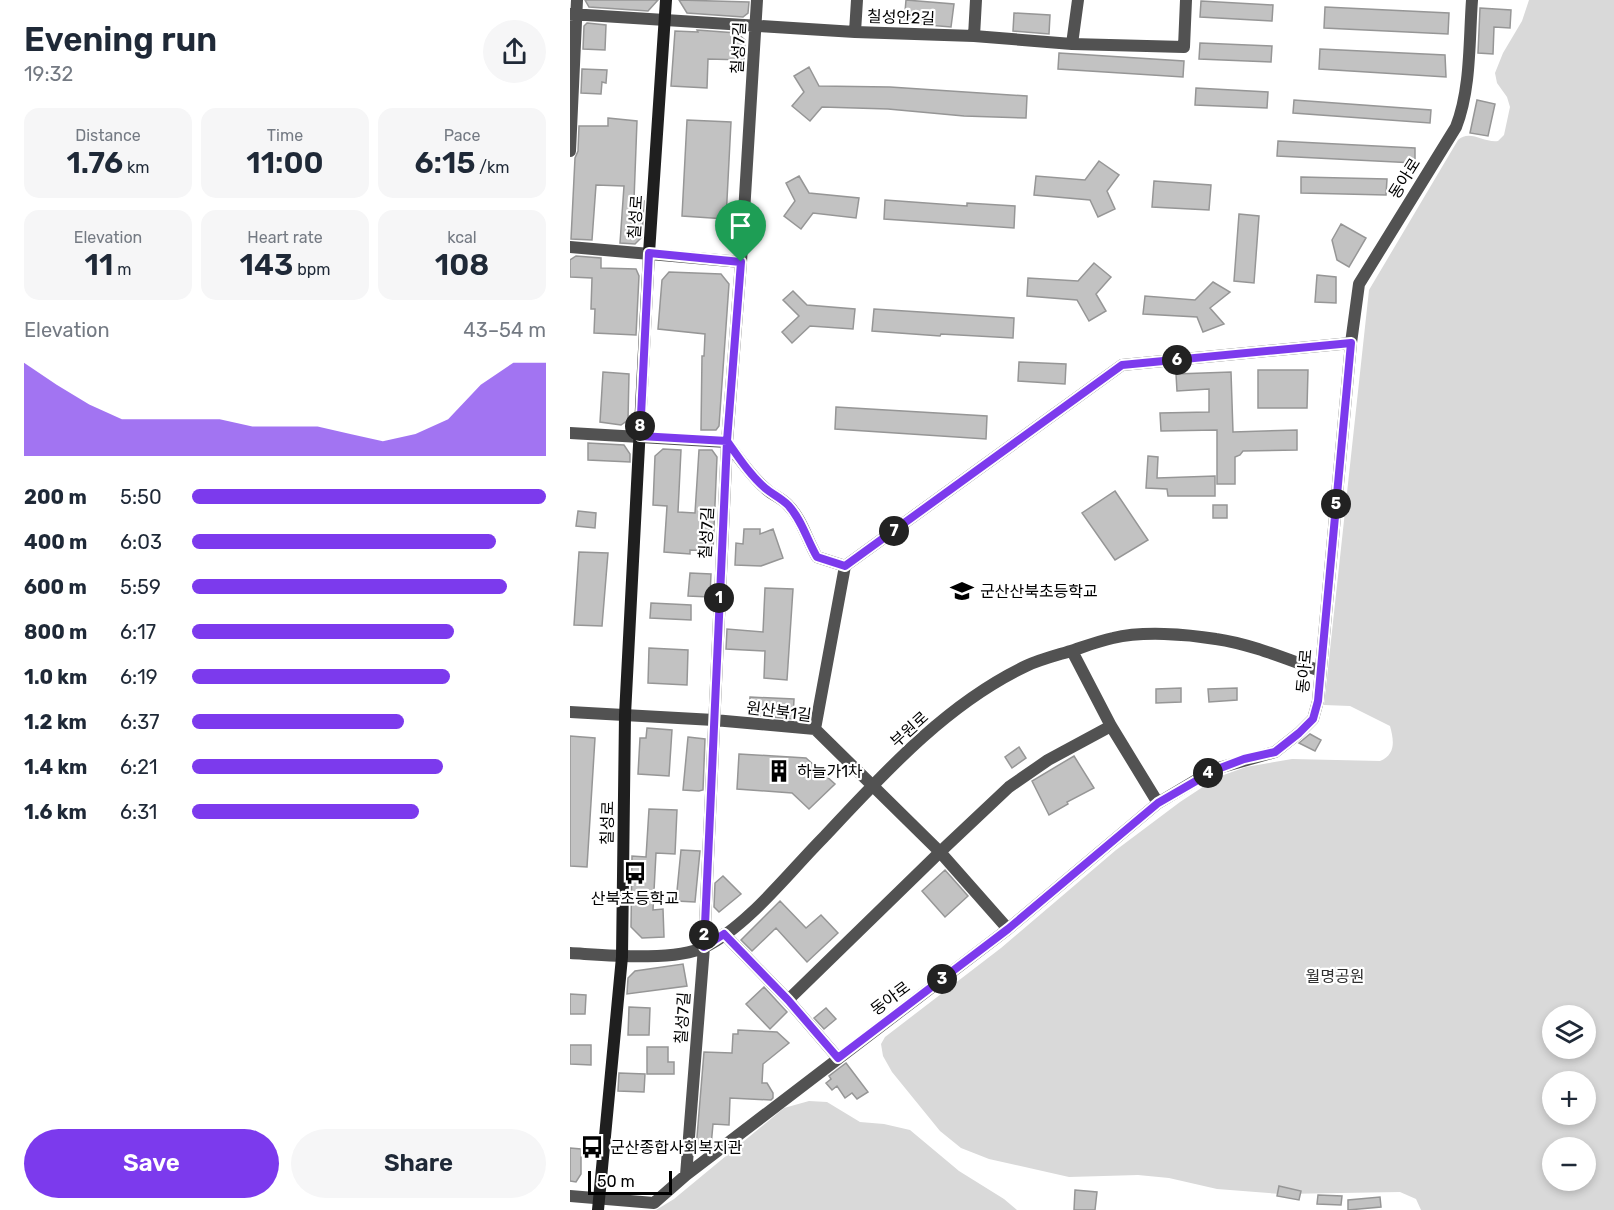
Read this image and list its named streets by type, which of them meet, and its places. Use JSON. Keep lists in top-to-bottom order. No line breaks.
{"streets":{"street":["칠성안2길","칠성7길","동아로","칠성로","원산북1길","부원로"]},"crossings":[["칠성안2길","칠성7길"],["칠성안2길","칠성로"],["칠성7길","동아로"],["칠성7길","원산북1길"],["칠성7길","부원로"],["동아로","칠성로"],["동아로","원산북1길"],["동아로","부원로"],["칠성로","원산북1길"],["칠성로","부원로"],["원산북1길","부원로"]],"parks":["월명공원"],"places":{"school or university":["군산산북초등학교"],"building":["하늘가1차"],"bus stop":["산북초등학교","군산종합사회복지관"]},"scale_bar":"50 m","page":{"heading":["Evening run","19:32"],"stats":[["Distance","1.76 km"],["Time","11:00"],["Pace","6:15 /km"],["Elevation","11 m"],["Heart rate","143 bpm"],["kcal","108"]],"chart":["Elevation","43–54 m"],"pins":["6","8","5","7","1","4","2","3"],"list":[{"name":"200 m","note":"5:50"},{"name":"400 m","note":"6:03"},{"name":"600 m","note":"5:59"},{"name":"800 m","note":"6:17"},{"name":"1.0 km","note":"6:19"},{"name":"1.2 km","note":"6:37"},{"name":"1.4 km","note":"6:21"},{"name":"1.6 km","note":"6:31"}],"map_buttons":["+","−"],"buttons":["Save","Share"],"scale":"50 m"}}
